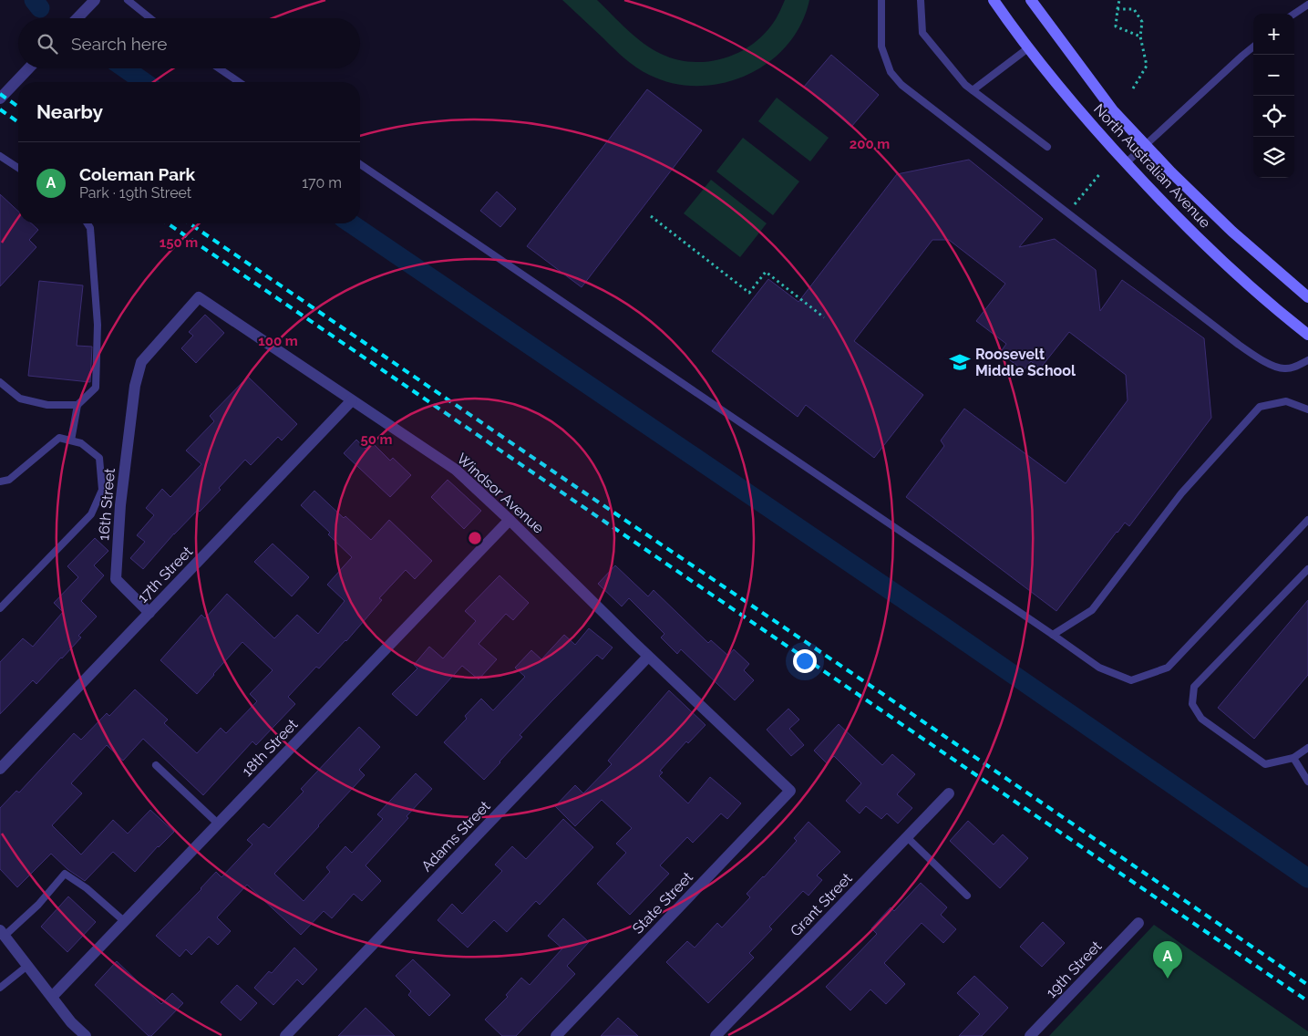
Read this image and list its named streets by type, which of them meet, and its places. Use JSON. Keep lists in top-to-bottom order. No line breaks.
{"streets":{"main road":["North Australian Avenue"],"street":["Windsor Avenue","16th Street","17th Street","18th Street","Adams Street","State Street","Grant Street","19th Street"]},"crossings":[["Windsor Avenue","16th Street"],["Windsor Avenue","17th Street"],["Windsor Avenue","18th Street"],["Windsor Avenue","Adams Street"],["Windsor Avenue","State Street"],["16th Street","17th Street"]],"places":{"school or university":["Roosevelt Middle School"]},"page":{"map_buttons":["+","−"],"search":"Search here","heading":"Nearby","list":[{"mark":"A","name":"Coleman Park","note":"Park · 19th Street","value":"170 m"}],"pins":"A"},"rings":["200 m","150 m","100 m","50 m"]}
